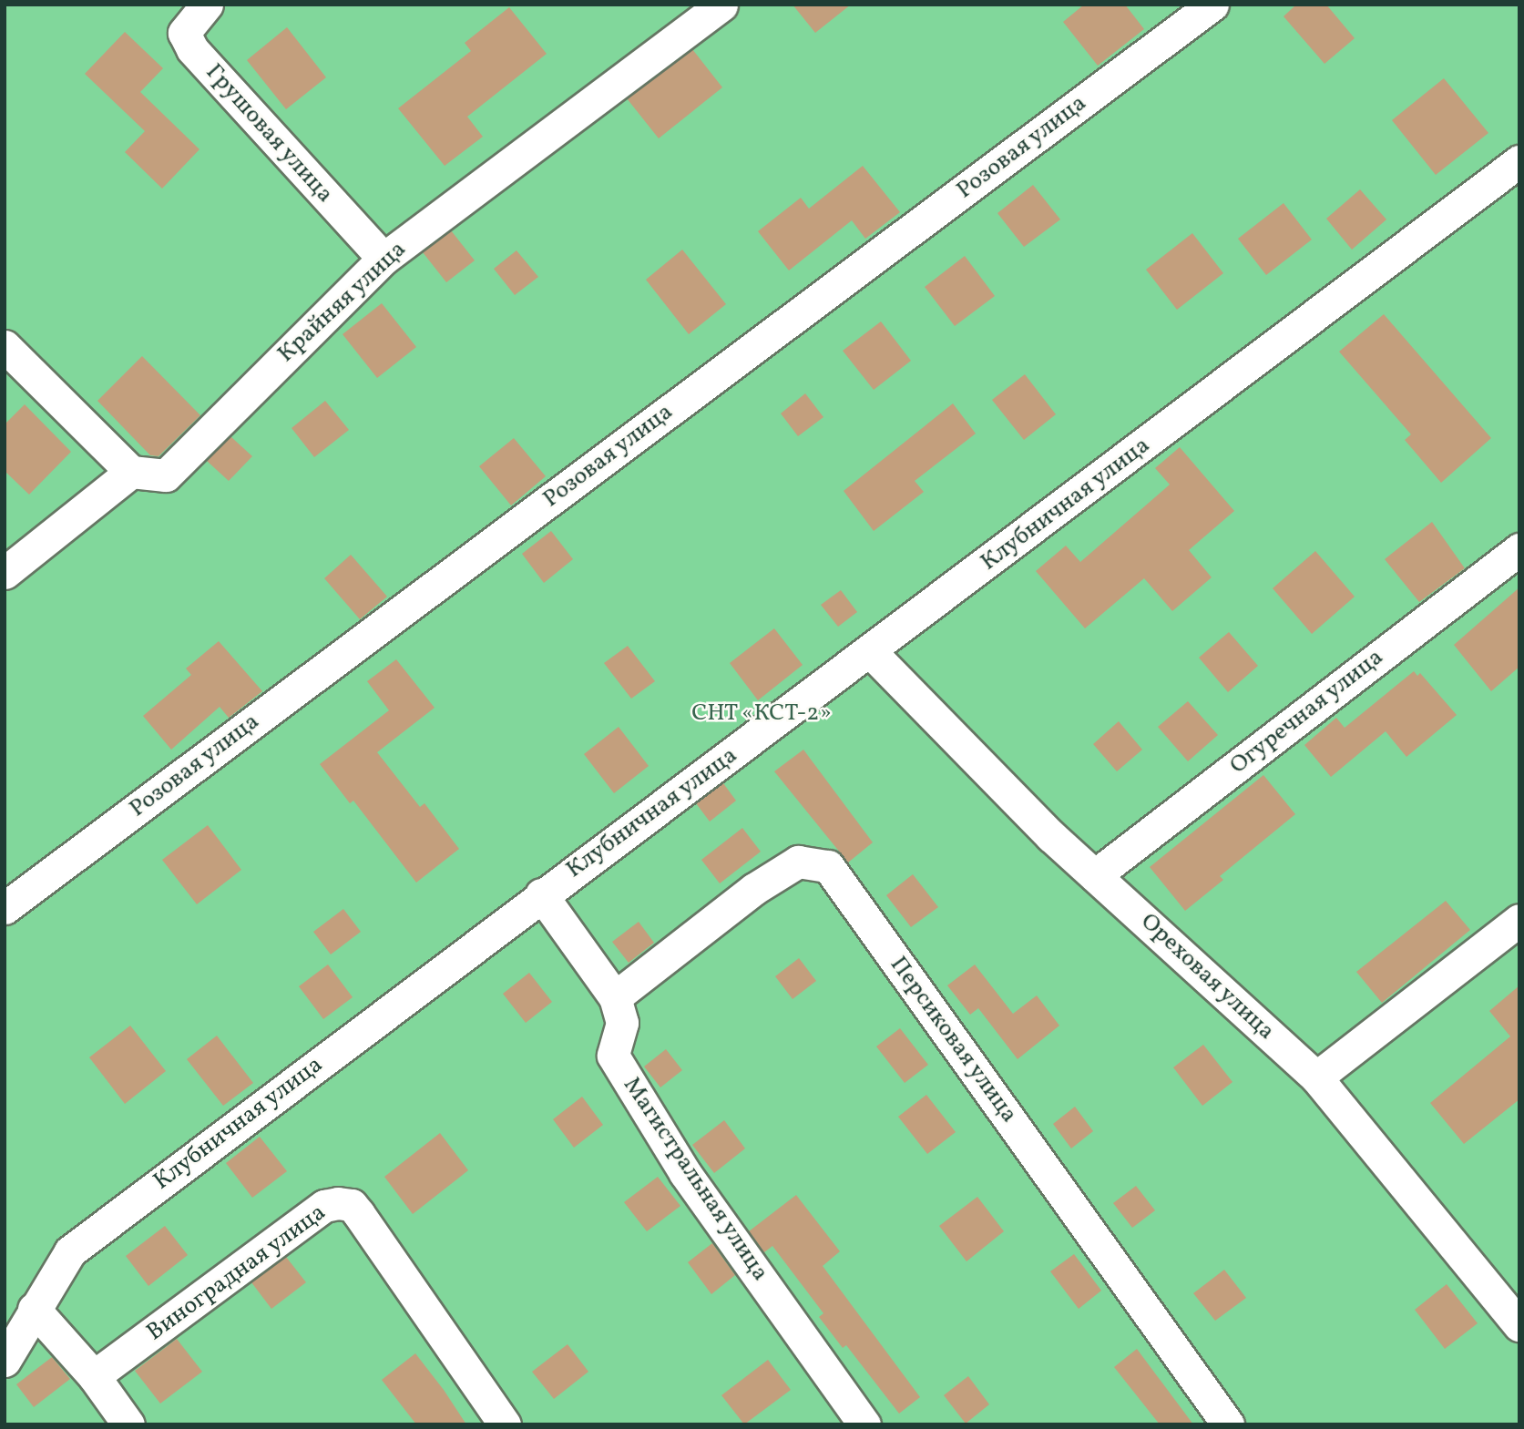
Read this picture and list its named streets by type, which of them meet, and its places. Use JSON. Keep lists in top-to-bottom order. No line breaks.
{"streets":{"street":["Грушовая улица","Розовая улица","Крайняя улица","Клубничная улица","Огуречная улица","Ореховая улица","Персиковая улица","Магистральная улица","Виноградная улица"]},"crossings":[["Грушовая улица","Крайняя улица"],["Клубничная улица","Ореховая улица"],["Клубничная улица","Магистральная улица"],["Огуречная улица","Ореховая улица"],["Персиковая улица","Магистральная улица"]],"parks":["СНТ «КСТ-2»"]}
